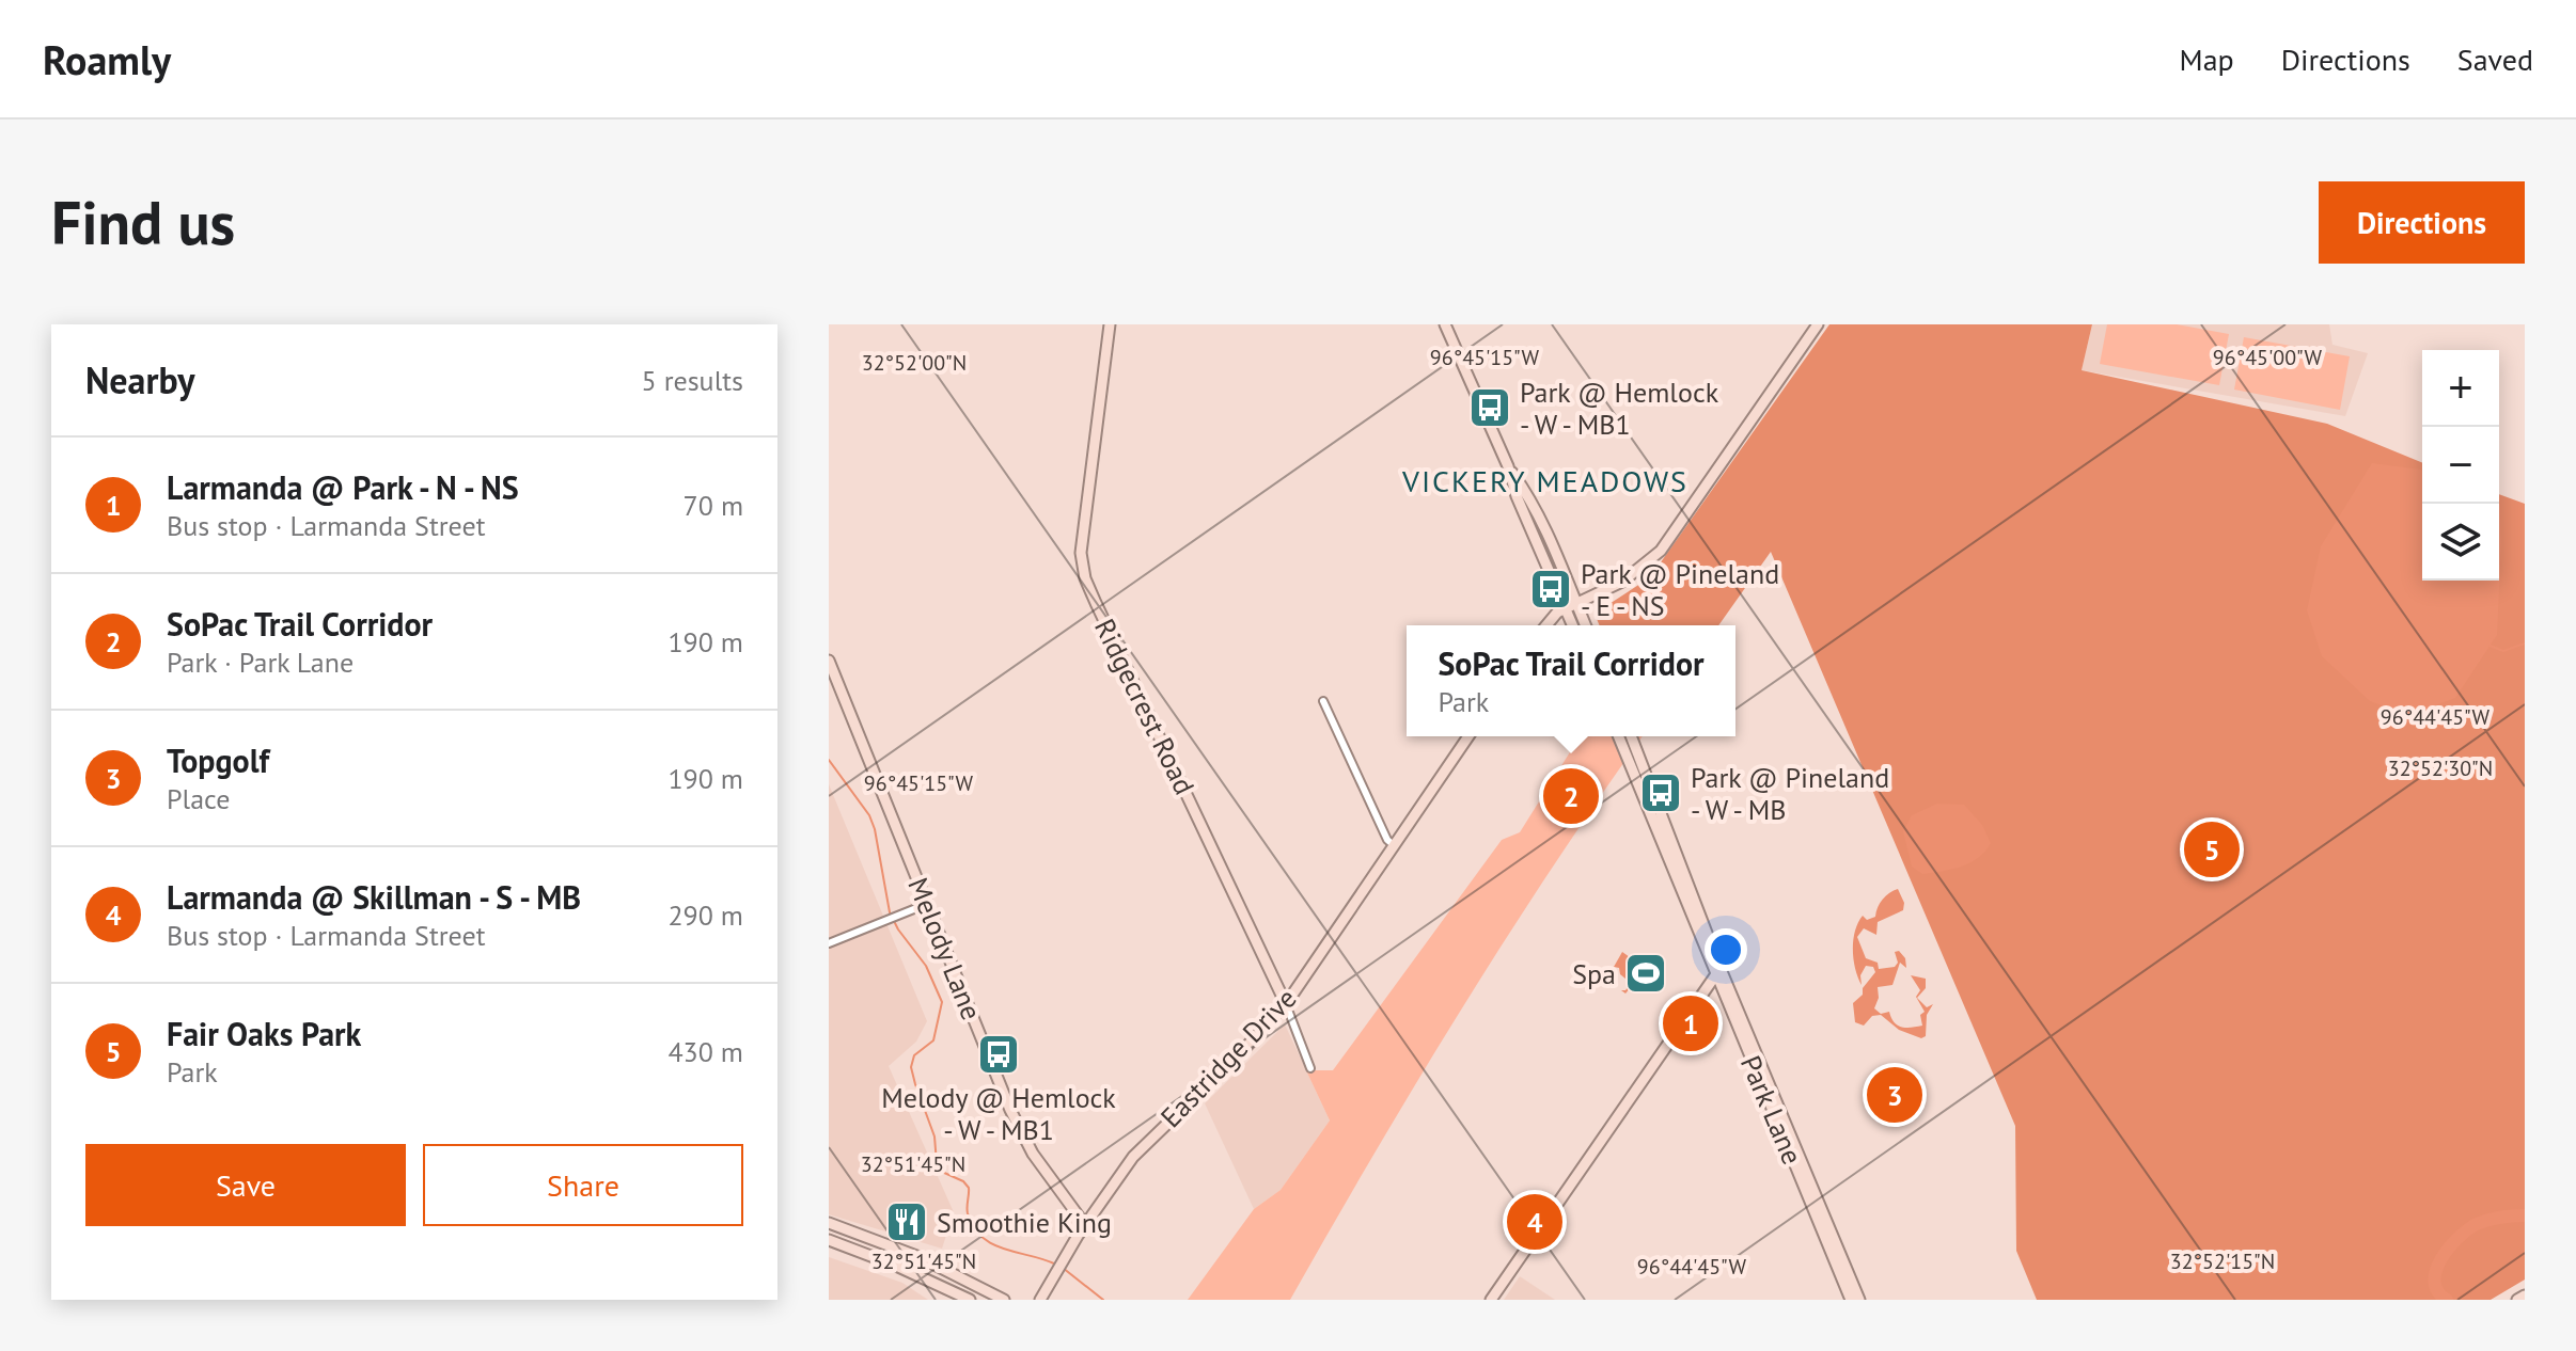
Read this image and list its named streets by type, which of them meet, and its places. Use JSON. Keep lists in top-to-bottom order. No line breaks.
{"streets":{"street":["Ridgecrest Road","Melody Lane","Eastridge Drive","Park Lane"]},"crossings":[["Ridgecrest Road","Eastridge Drive"],["Melody Lane","Eastridge Drive"]],"districts":["VICKERY MEADOWS"],"places":{"bus stop":["Park @ Hemlock - W - MB1","Park @ Pineland - E - NS","Park @ Pineland - W - MB","Melody @ Hemlock - W - MB1"],"sports":["Spa"],"restaurant":["Smoothie King"]},"page":{"header":"Roamly","nav":["Map","Directions","Saved"],"buttons":["Directions",["Save","Share"]],"title":"Find us","heading":["Nearby","5 results"],"map_buttons":["+","−"],"list":[{"mark":"1","name":"Larmanda @ Park - N - NS","note":"Bus stop · Larmanda Street","value":"70 m"},{"mark":"2","name":"SoPac Trail Corridor","note":"Park · Park Lane","value":"190 m"},{"mark":"3","name":"Topgolf","note":"Place","value":"190 m"},{"mark":"4","name":"Larmanda @ Skillman - S - MB","note":"Bus stop · Larmanda Street","value":"290 m"},{"mark":"5","name":"Fair Oaks Park","note":"Park","value":"430 m"}],"popup":["SoPac Trail Corridor","Park"],"pins":["2","5","1","3","4"]},"coordinates":["96°45'15\"W","96°45'00\"W","32°52'00\"N","96°44'45\"W","32°52'30\"N","32°51'45\"N","32°52'15\"N"]}
